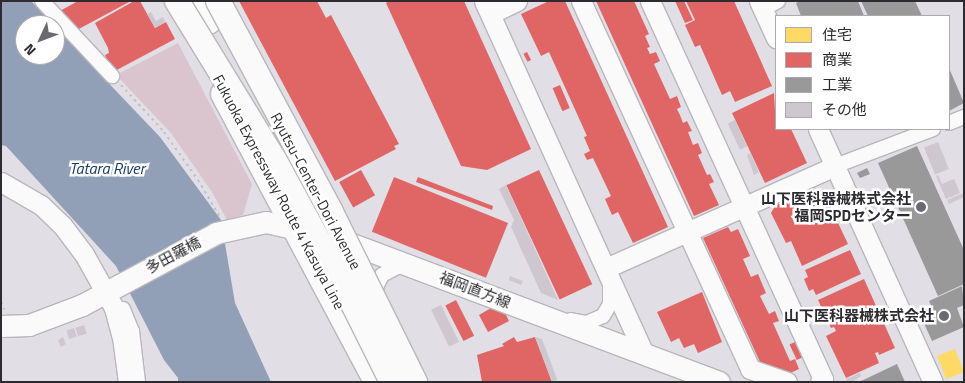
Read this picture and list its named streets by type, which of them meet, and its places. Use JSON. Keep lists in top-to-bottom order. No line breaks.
{"streets":{"highway":["Ryutsu-Center-Dori Avenue","Fukuoka Expressway Route 4 Kasuya Line"],"main road":["多田羅橋","福岡直方線"]},"crossings":[["Ryutsu-Center-Dori Avenue","福岡直方線"],["多田羅橋","福岡直方線"]],"water":["Tatara River"],"places":["山下医科器械株式会社 福岡SPDセンター","山下医科器械株式会社"],"legend":["住宅","商業","工業","その他"],"north":"bottom left"}
